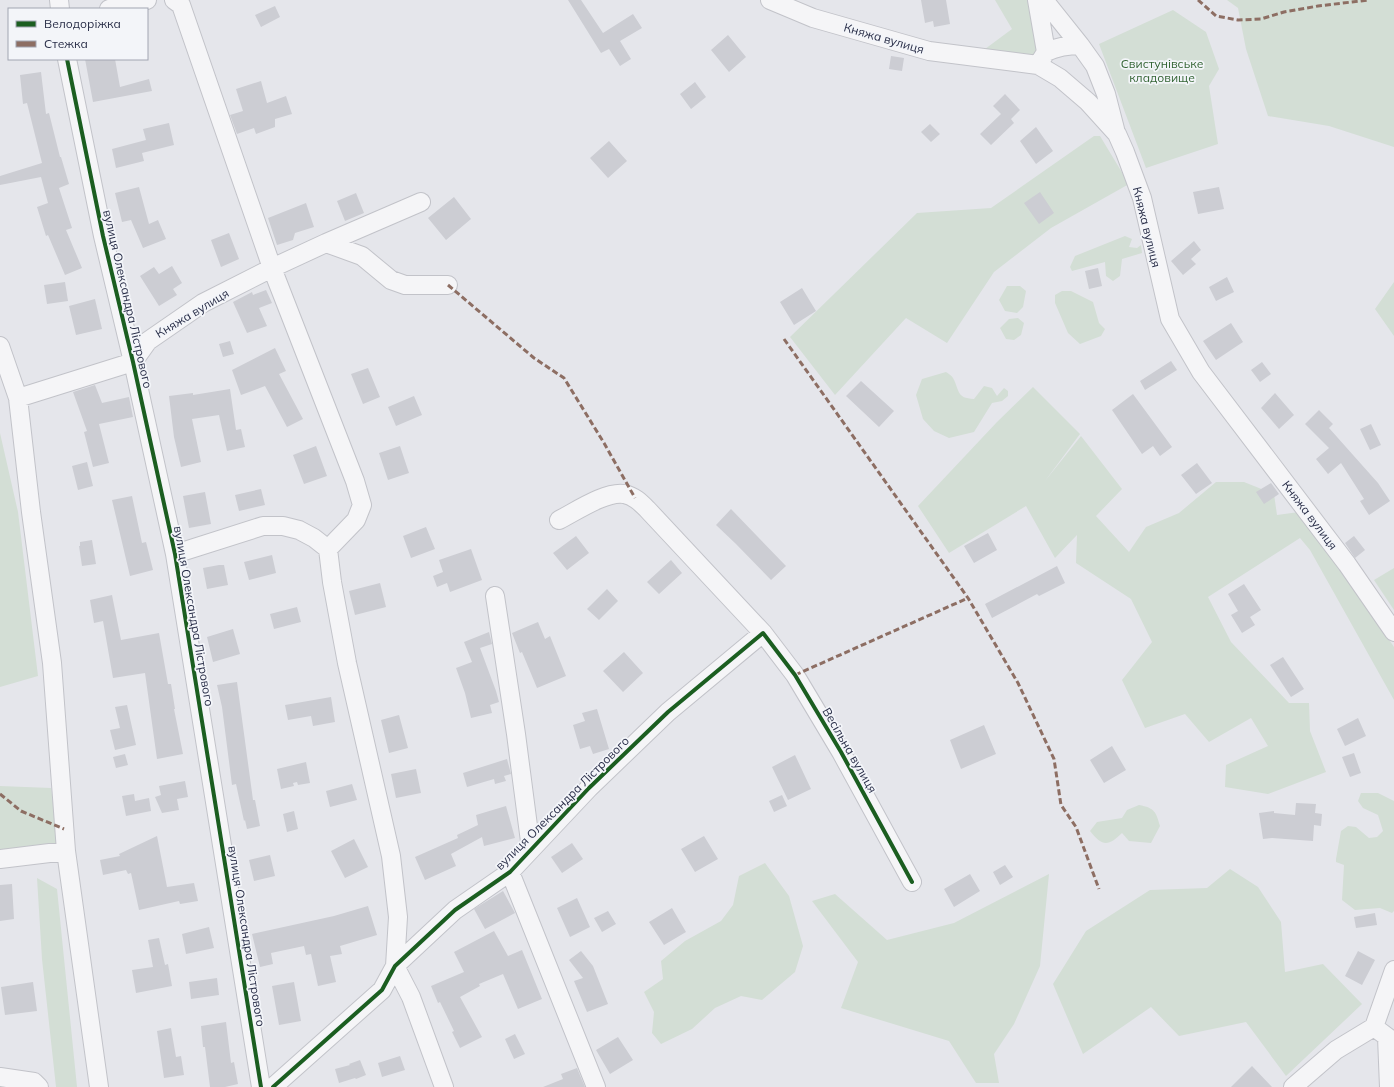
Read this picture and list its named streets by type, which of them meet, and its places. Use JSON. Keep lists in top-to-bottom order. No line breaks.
{"streets":{"street":["Княжа вулиця","вулиця Олександра Лістрового","Весільна вулиця"]},"crossings":[["Княжа вулиця","вулиця Олександра Лістрового"],["вулиця Олександра Лістрового","Весільна вулиця"]],"parks":["Свистунівське кладовище"],"legend":["Велодоріжка","Стежка"]}
